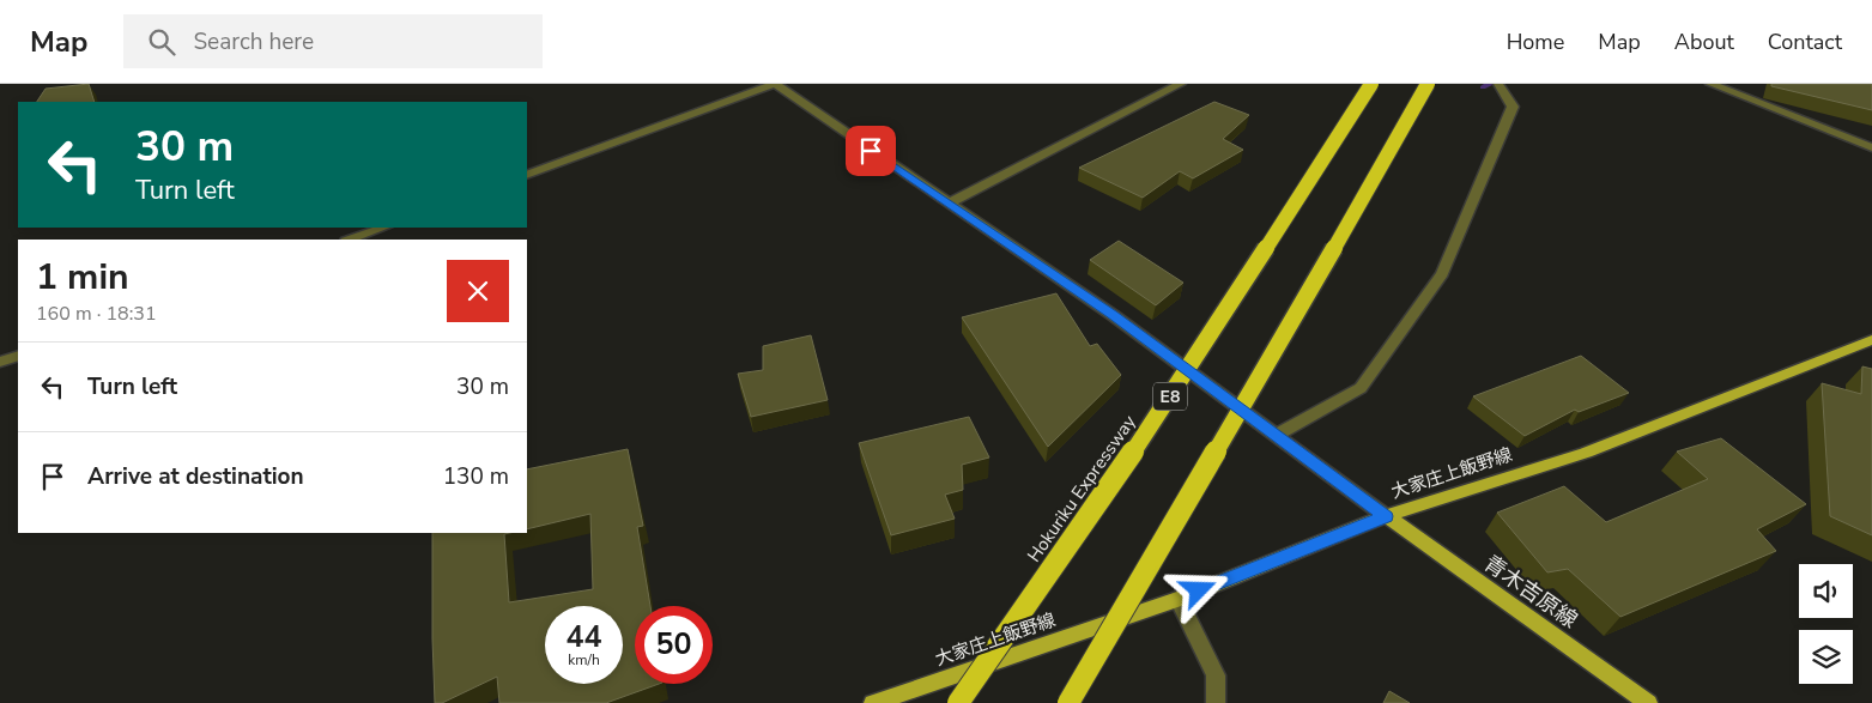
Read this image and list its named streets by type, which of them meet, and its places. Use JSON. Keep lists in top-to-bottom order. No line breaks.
{"streets":{"highway":["E8","Hokuriku Expressway"],"main road":["大家庄上飯野線","青木吉原線"]},"crossings":[["大家庄上飯野線","青木吉原線"]],"page":{"header":"Map","search":"Search here","nav":["Home","Map","About","Contact"],"turn":["30 m","Turn left"],"heading":["1 min","160 m · 18:31"],"list":[{"name":"Turn left","value":"30 m"},{"name":"Arrive at destination","value":"130 m"}],"speed":"44 km/h","limit":"50"}}
